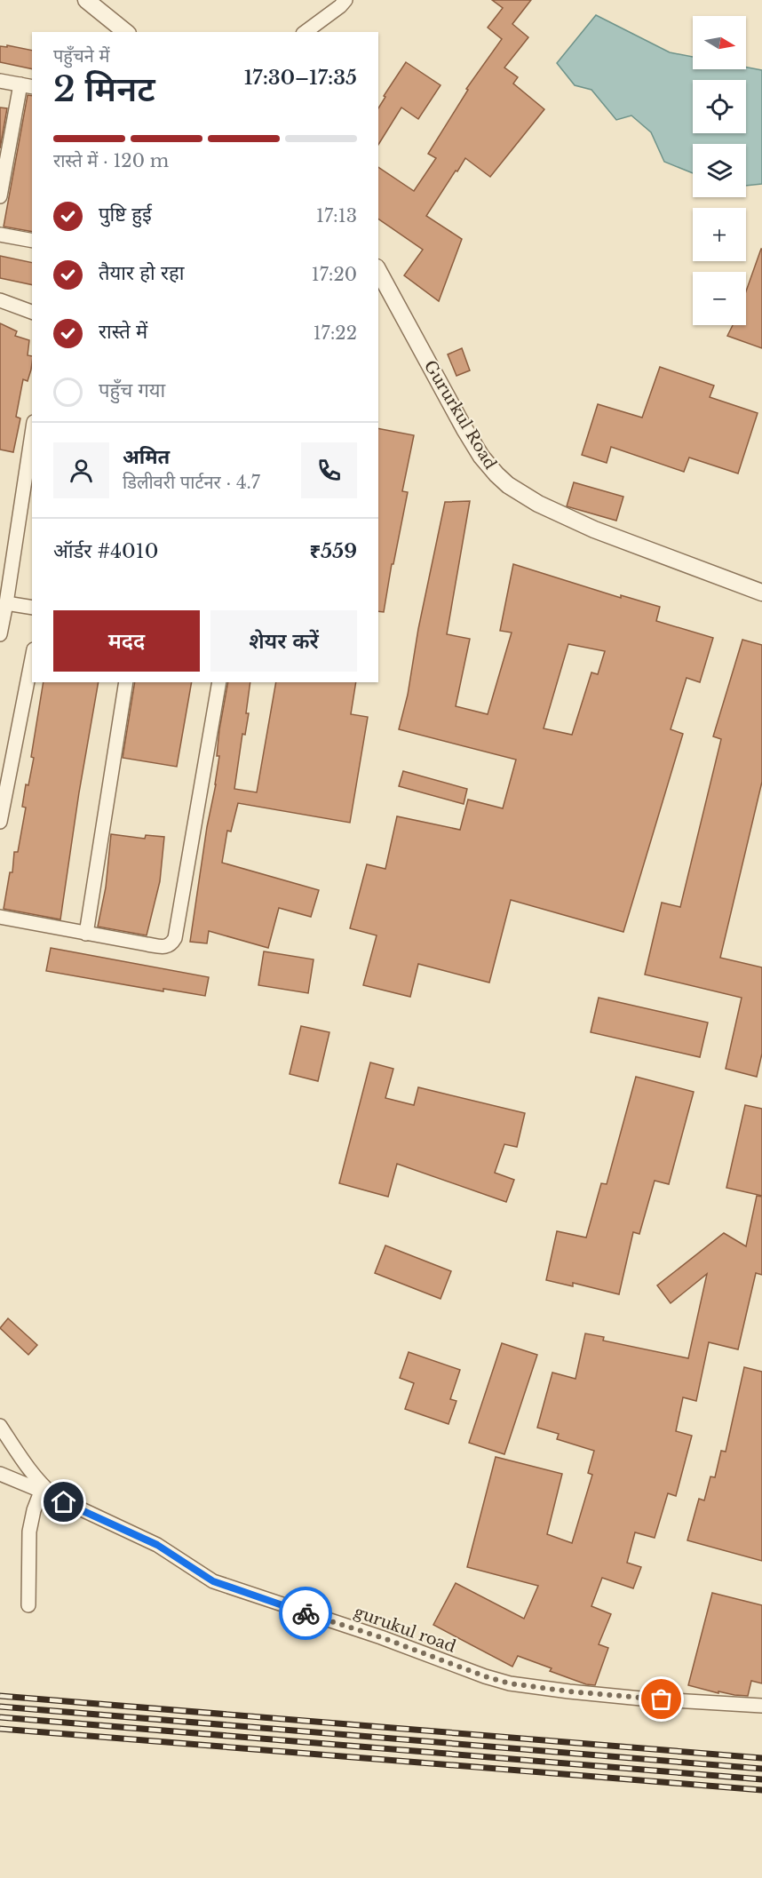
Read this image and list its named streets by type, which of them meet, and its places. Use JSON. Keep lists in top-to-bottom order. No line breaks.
{"streets":{"street":["Gururkul Road","gurukul road"]},"north":"right","page":{"map_buttons":["+","−"],"heading":["2 मिनट","पहुँचने में","17:30–17:35"],"panel":["अमित","डिलीवरी पार्टनर · 4.7","ऑर्डर #4010","₹559"],"bar":"रास्ते में · 120 m","list":[["पुष्टि हुई","17:13"],["तैयार हो रहा","17:20"],["रास्ते में","17:22"],"पहुँच गया"],"buttons":["मदद","शेयर करें"]}}
